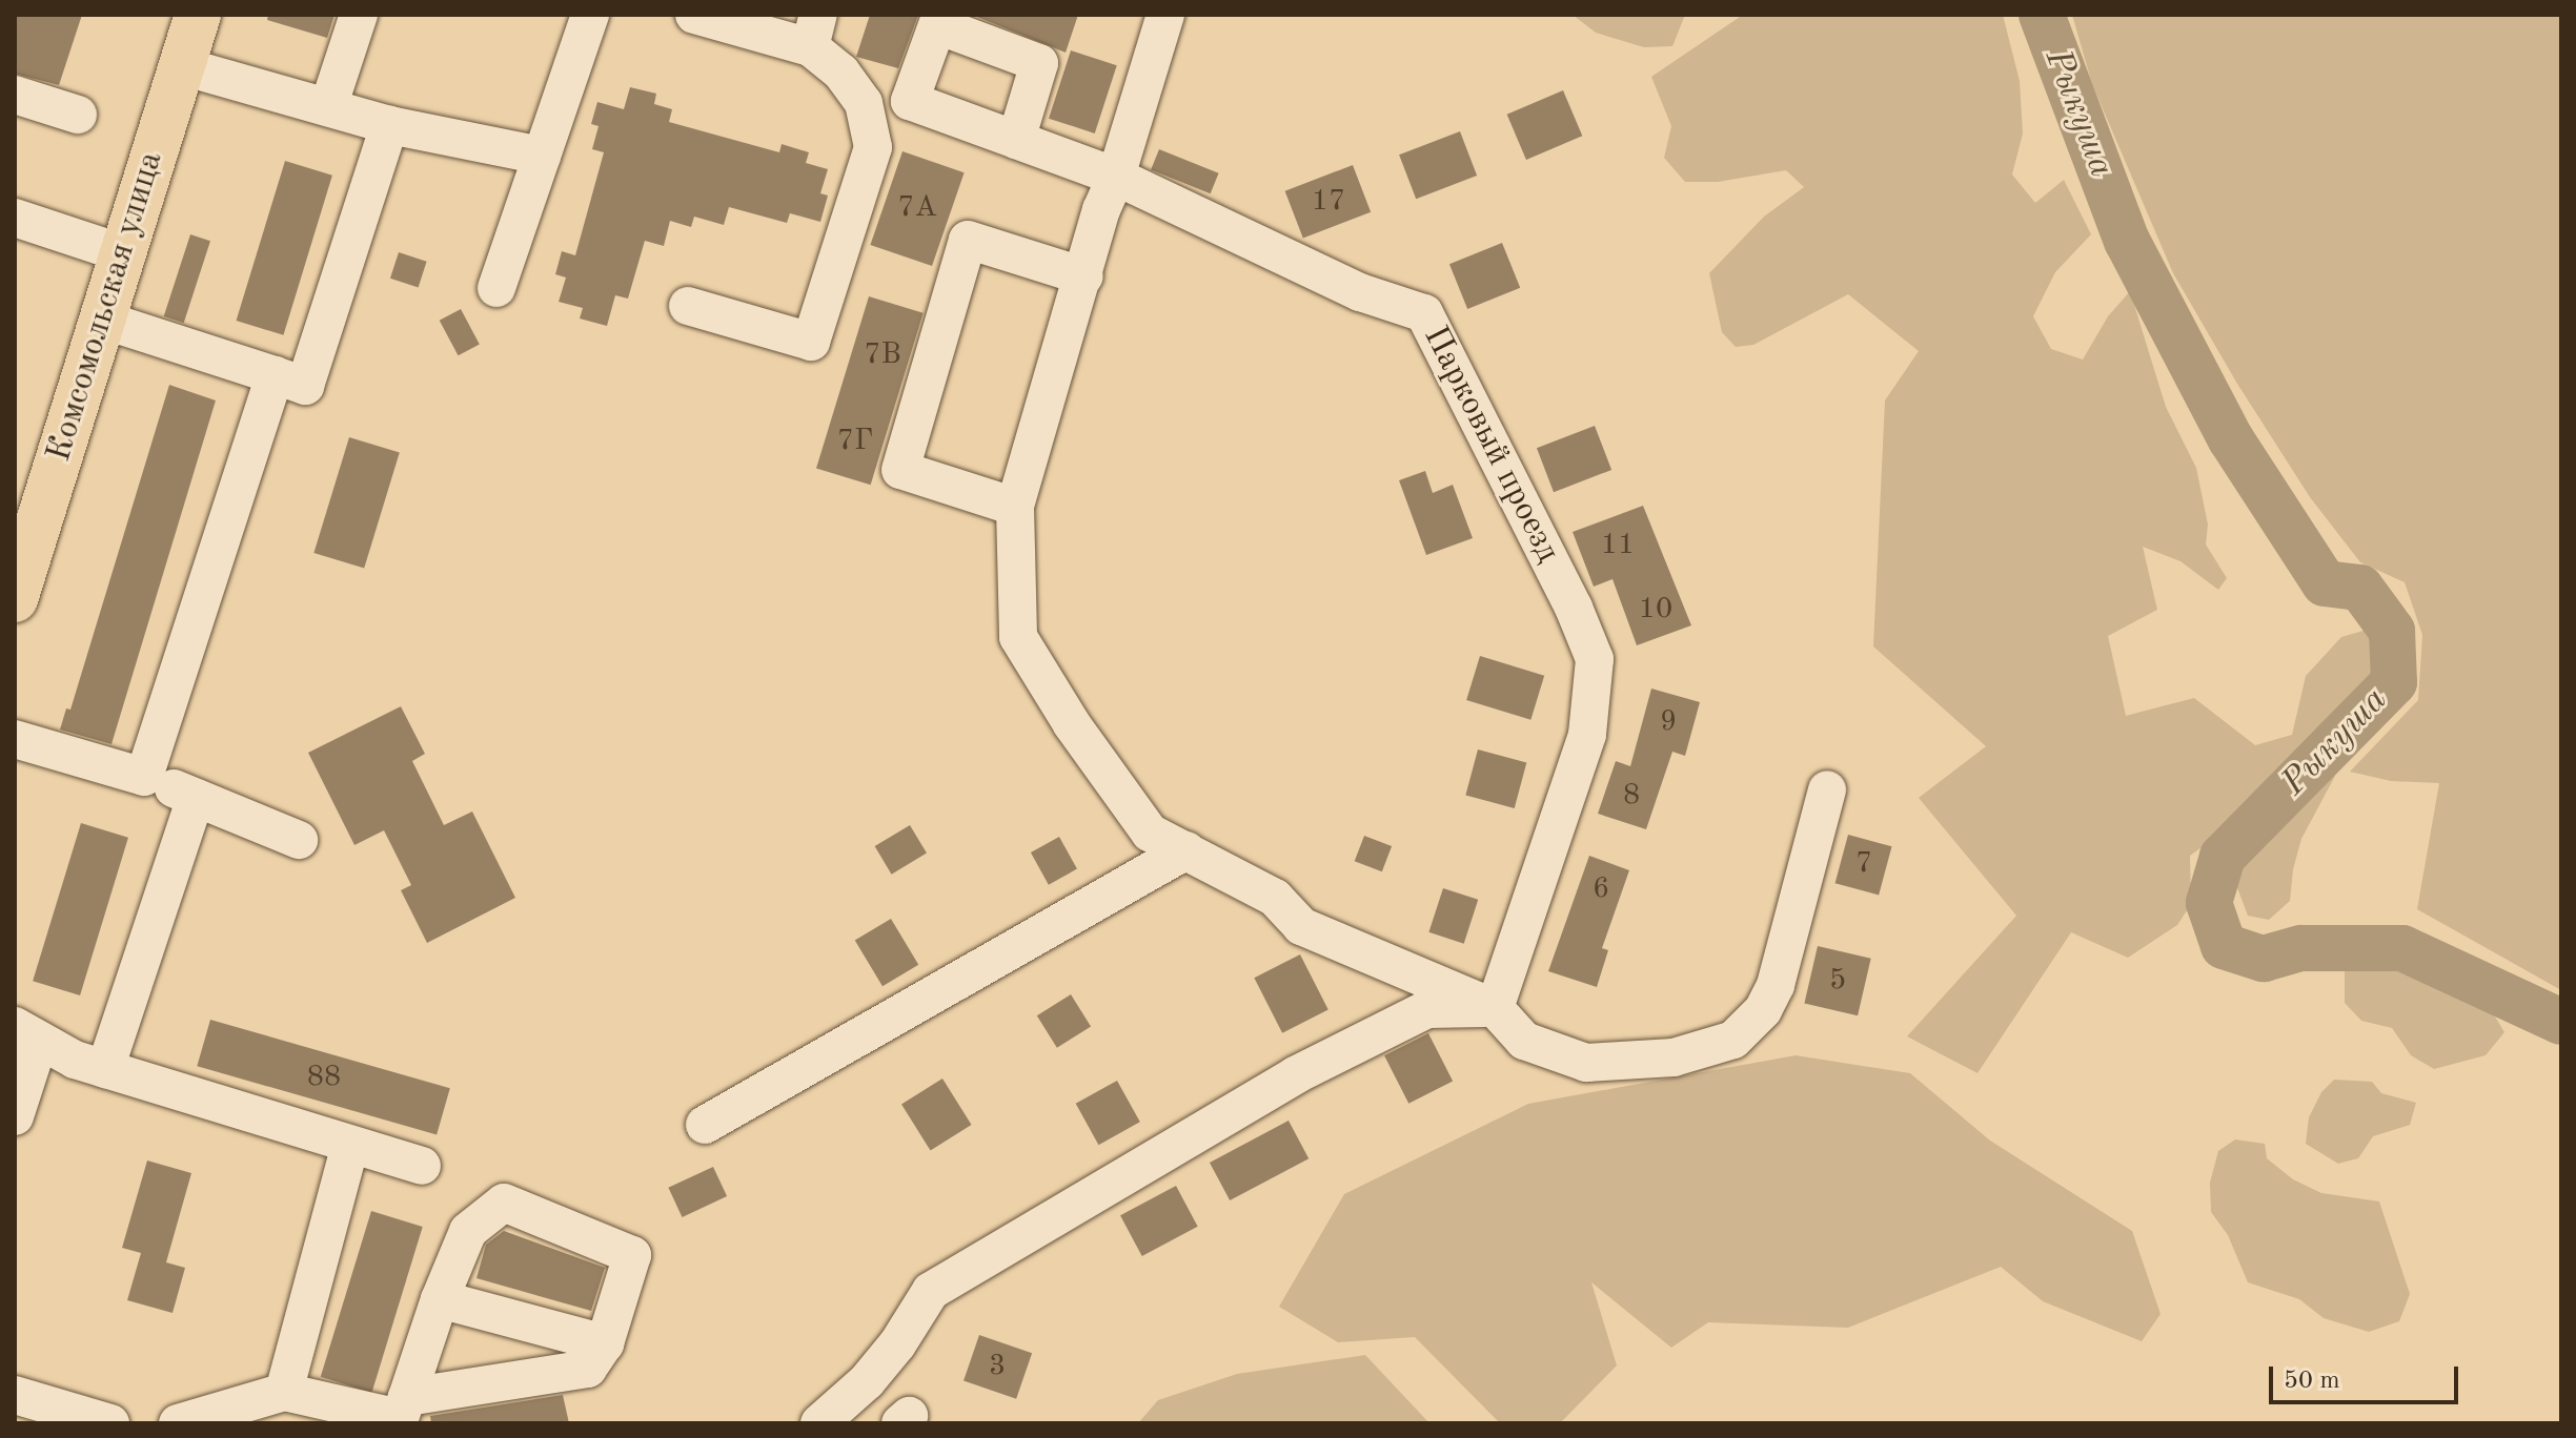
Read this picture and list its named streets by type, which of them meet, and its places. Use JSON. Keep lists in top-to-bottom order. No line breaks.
{"streets":{"main road":["Комсомольская улица"],"street":["Парковый проезд"]},"water":["Рыкуша"],"house_numbers":["17","7А","7В","7Г","11","10","9","8","7","6","5","88","3"],"scale_bar":"50 m"}
